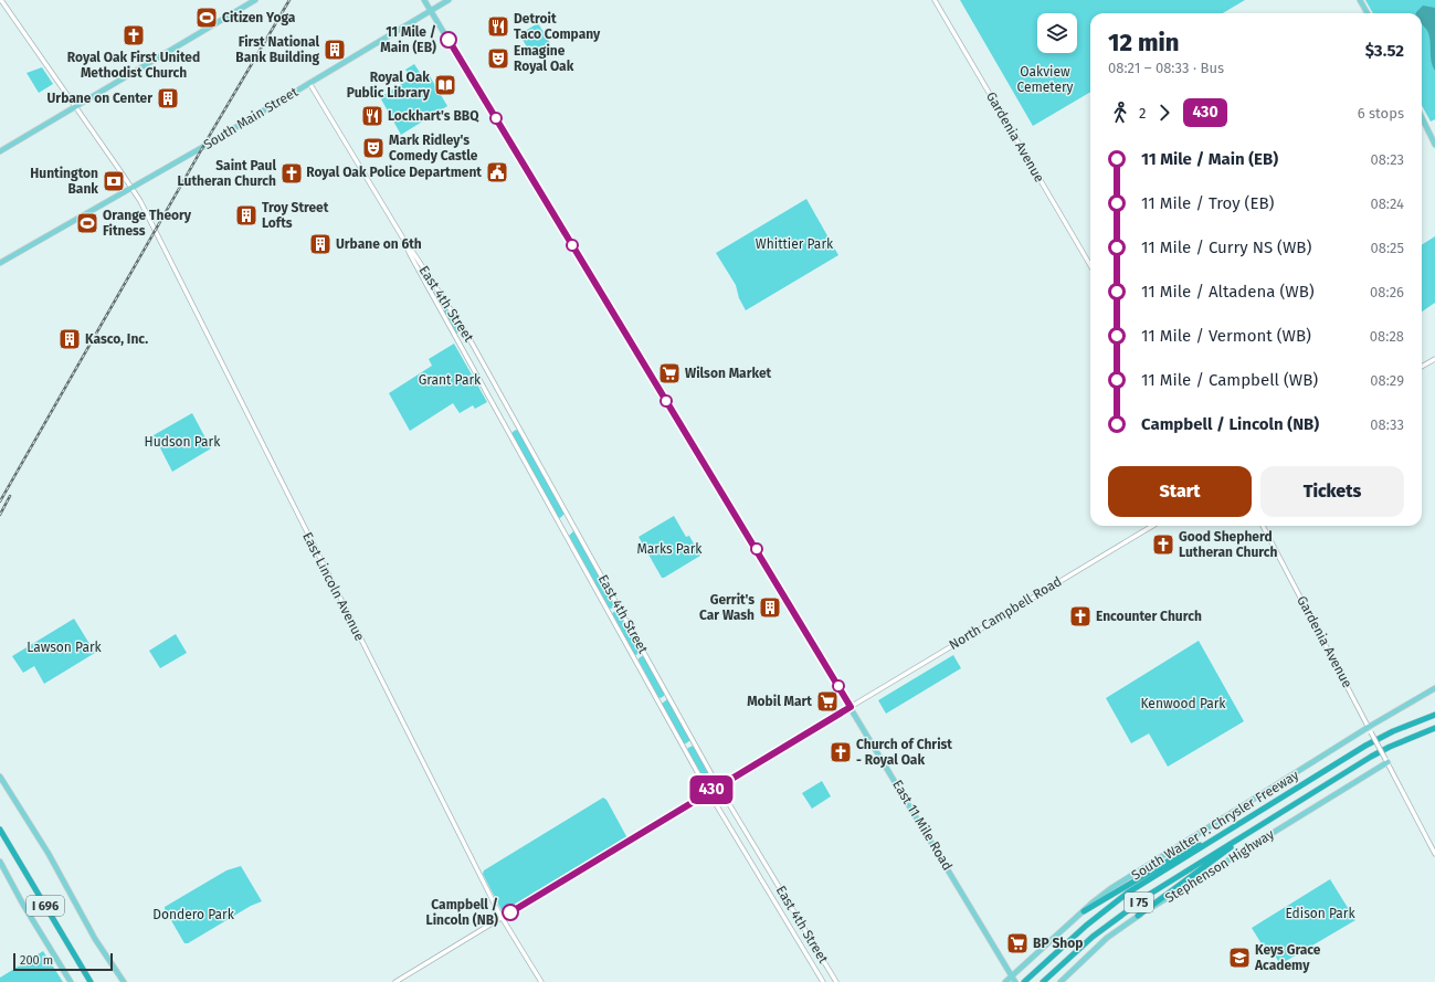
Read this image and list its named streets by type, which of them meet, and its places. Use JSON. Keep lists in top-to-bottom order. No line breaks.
{"streets":{"highway":["South Walter P. Chrysler Freeway","I 75","I 696"],"main road":["South Main Street","East 11 Mile Road","Stephenson Highway"],"street":["Gardenia Avenue","East 4th Street","East Lincoln Avenue","North Campbell Road"]},"crossings":[["South Main Street","East 4th Street"],["South Main Street","East Lincoln Avenue"],["South Main Street","East 11 Mile Road"],["Gardenia Avenue","Stephenson Highway"],["East 4th Street","North Campbell Road"],["East Lincoln Avenue","North Campbell Road"],["North Campbell Road","East 11 Mile Road"]],"parks":["Oakview Cemetery","Whittier Park","Grant Park","Hudson Park","Marks Park","Lawson Park","Kenwood Park","Edison Park","Dondero Park"],"places":{"sports":["Citizen Yoga","Orange Theory Fitness"],"restaurant":["Detroit Taco Company","Lockhart's BBQ"],"church":["Royal Oak First United Methodist Church","Saint Paul Lutheran Church","Good Shepherd Lutheran Church","Encounter Church","Church of Christ - Royal Oak"],"other":["11 Mile / Main (EB)","Campbell / Lincoln (NB)"],"building":["First National Bank Building","Urbane on Center","Troy Street Lofts","Urbane on 6th","Kasco, Inc.","Gerrit's Car Wash"],"theatre":["Emagine Royal Oak","Mark Ridley's Comedy Castle"],"library":["Royal Oak Public Library"],"public building":["Royal Oak Police Department"],"bank":["Huntington Bank"],"supermarket":["Wilson Market","Mobil Mart","BP Shop"],"school or university":["Keys Grace Academy"]},"lines":["bus line 430"],"scale_bar":"200 m","page":{"on_map":"430","heading":["12 min","08:21 – 08:33 · Bus","$3.52"],"legs":["2","430","6 stops"],"list":[{"name":"11 Mile / Main (EB)","value":"08:23"},{"name":"11 Mile / Troy (EB)","value":"08:24"},{"name":"11 Mile / Curry NS (WB)","value":"08:25"},{"name":"11 Mile / Altadena (WB)","value":"08:26"},{"name":"11 Mile / Vermont (WB)","value":"08:28"},{"name":"11 Mile / Campbell (WB)","value":"08:29"},{"name":"Campbell / Lincoln (NB)","value":"08:33"}],"buttons":["Start","Tickets"],"scale":"200 m"}}
